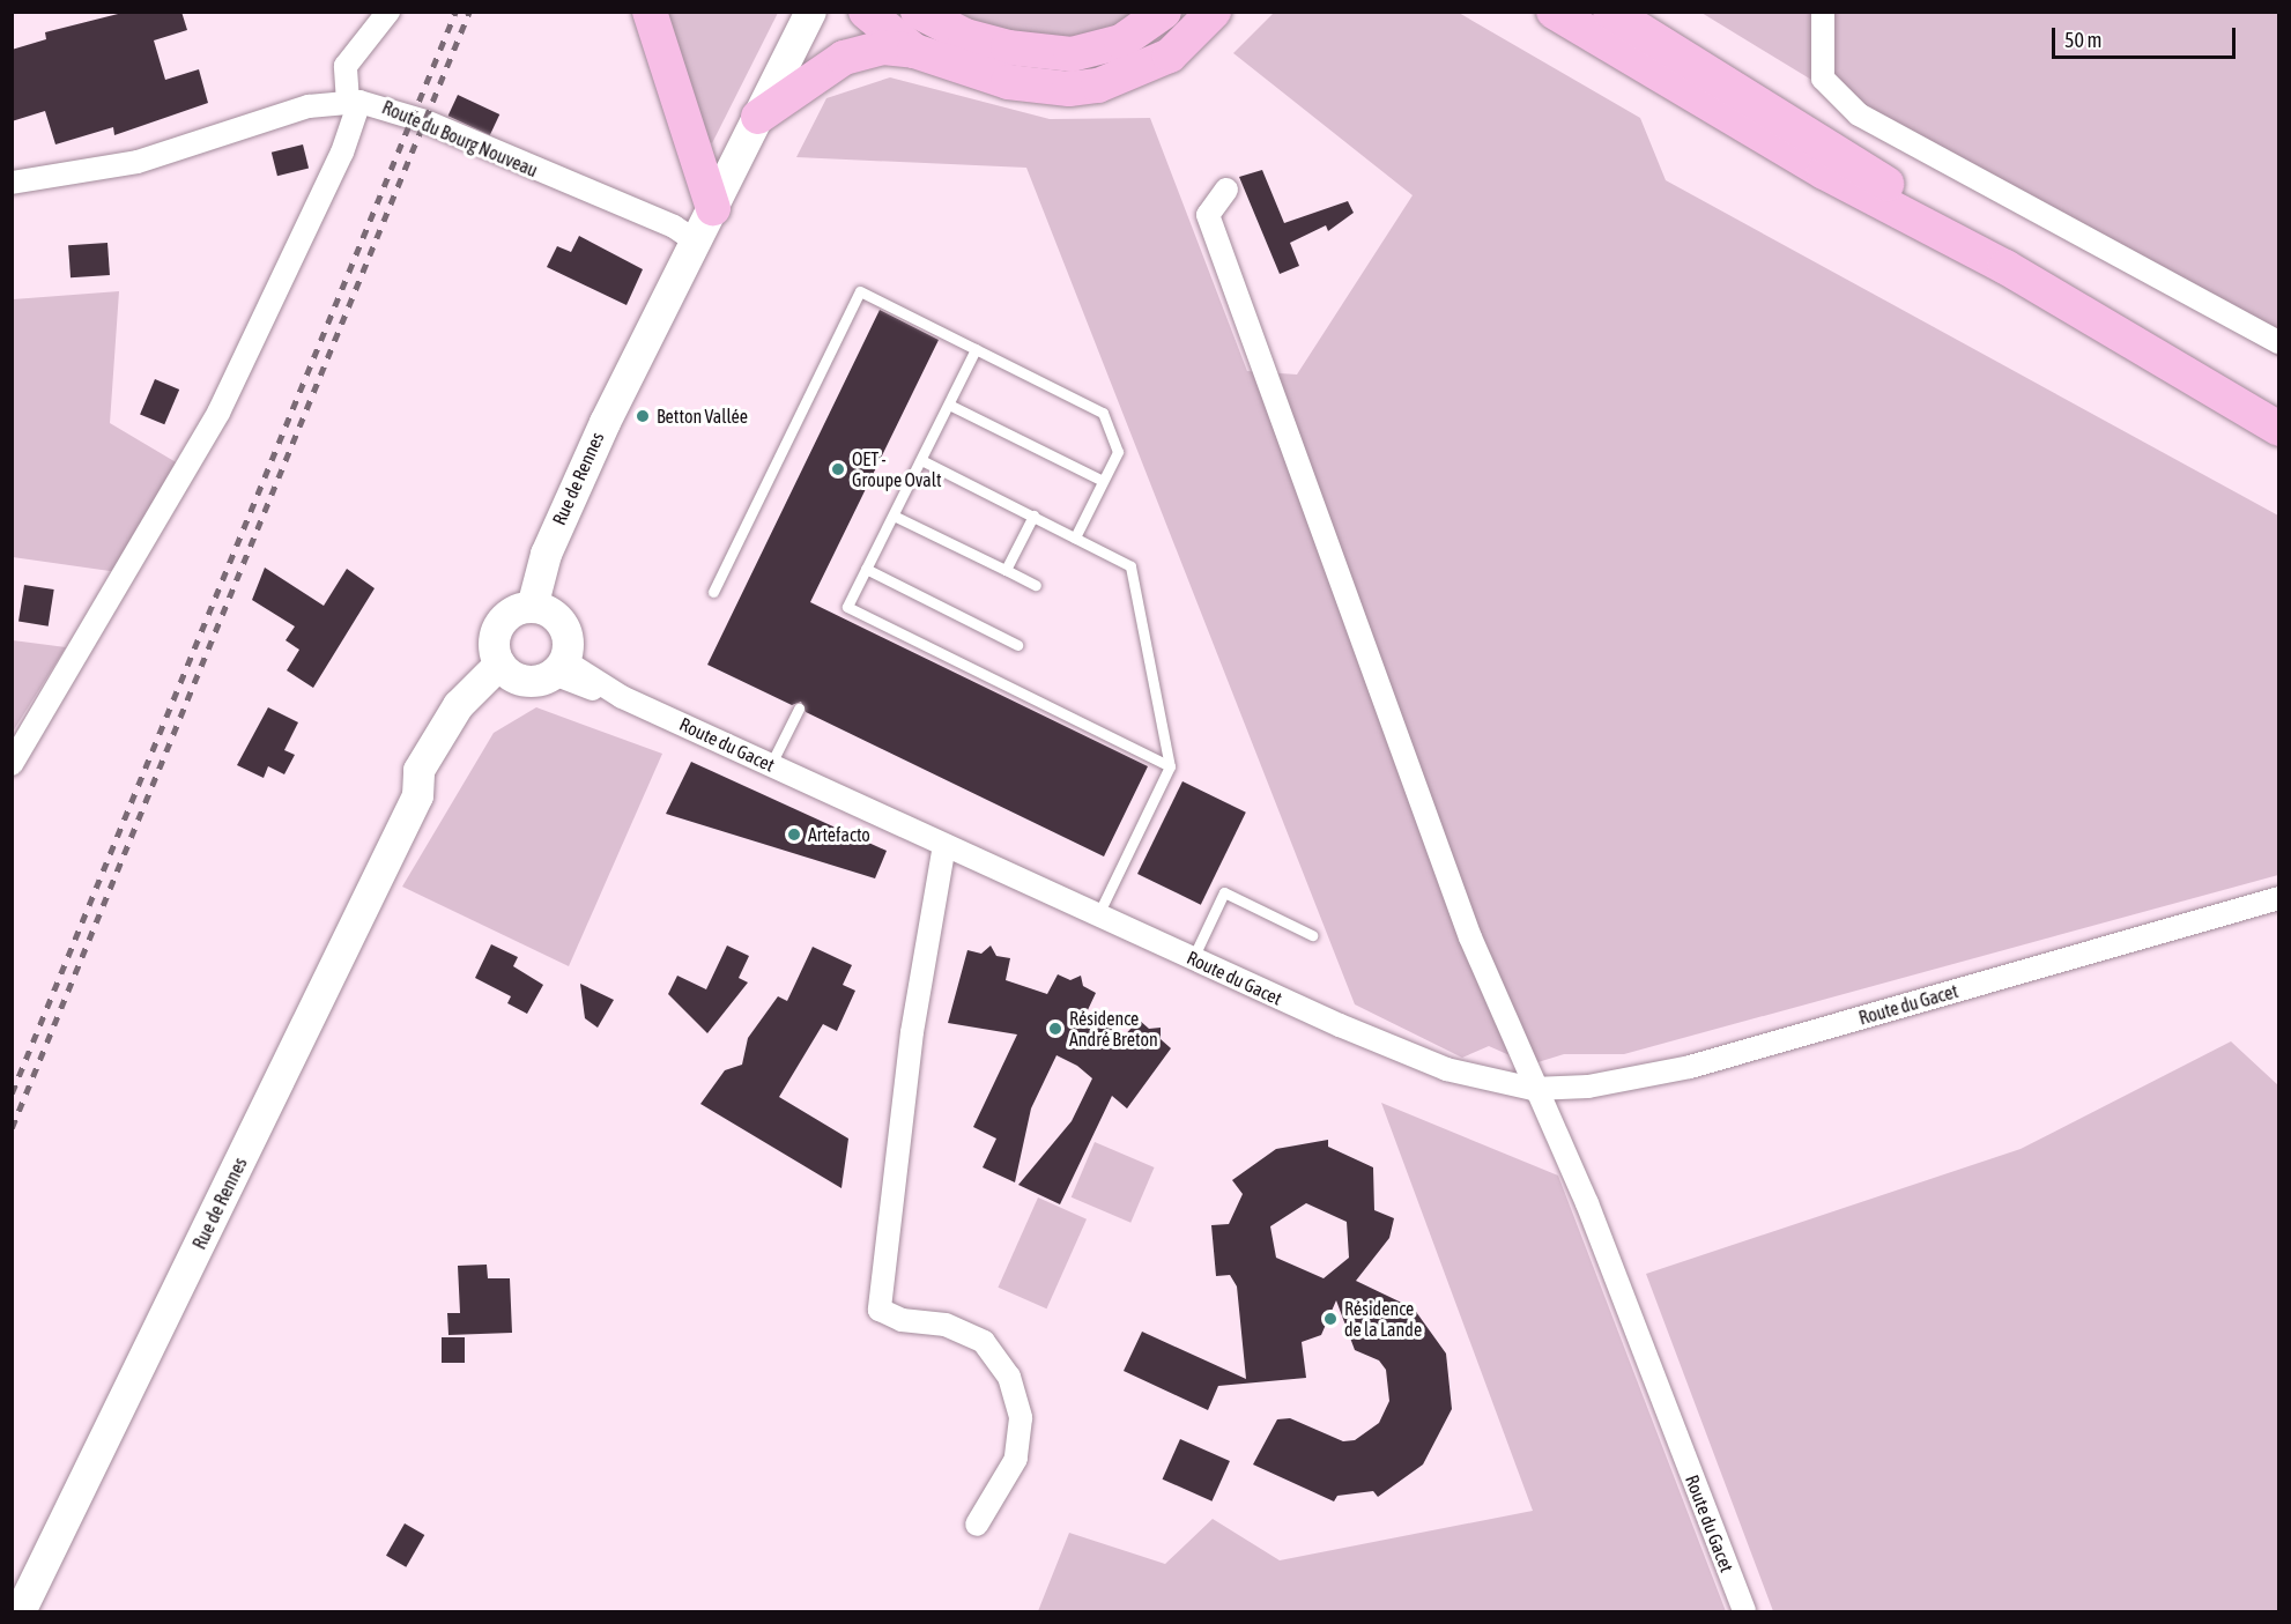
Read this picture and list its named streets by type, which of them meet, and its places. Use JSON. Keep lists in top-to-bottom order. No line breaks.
{"streets":{"main road":["Rue de Rennes"],"street":["Route du Bourg Nouveau","Route du Gacet"]},"crossings":[["Route du Bourg Nouveau","Rue de Rennes"],["Rue de Rennes","Route du Gacet"]],"places":["Betton Vallée","OET - Groupe Ovalt","Artefacto","Résidence André Breton","Résidence de la Lande"],"scale_bar":"50 m"}
